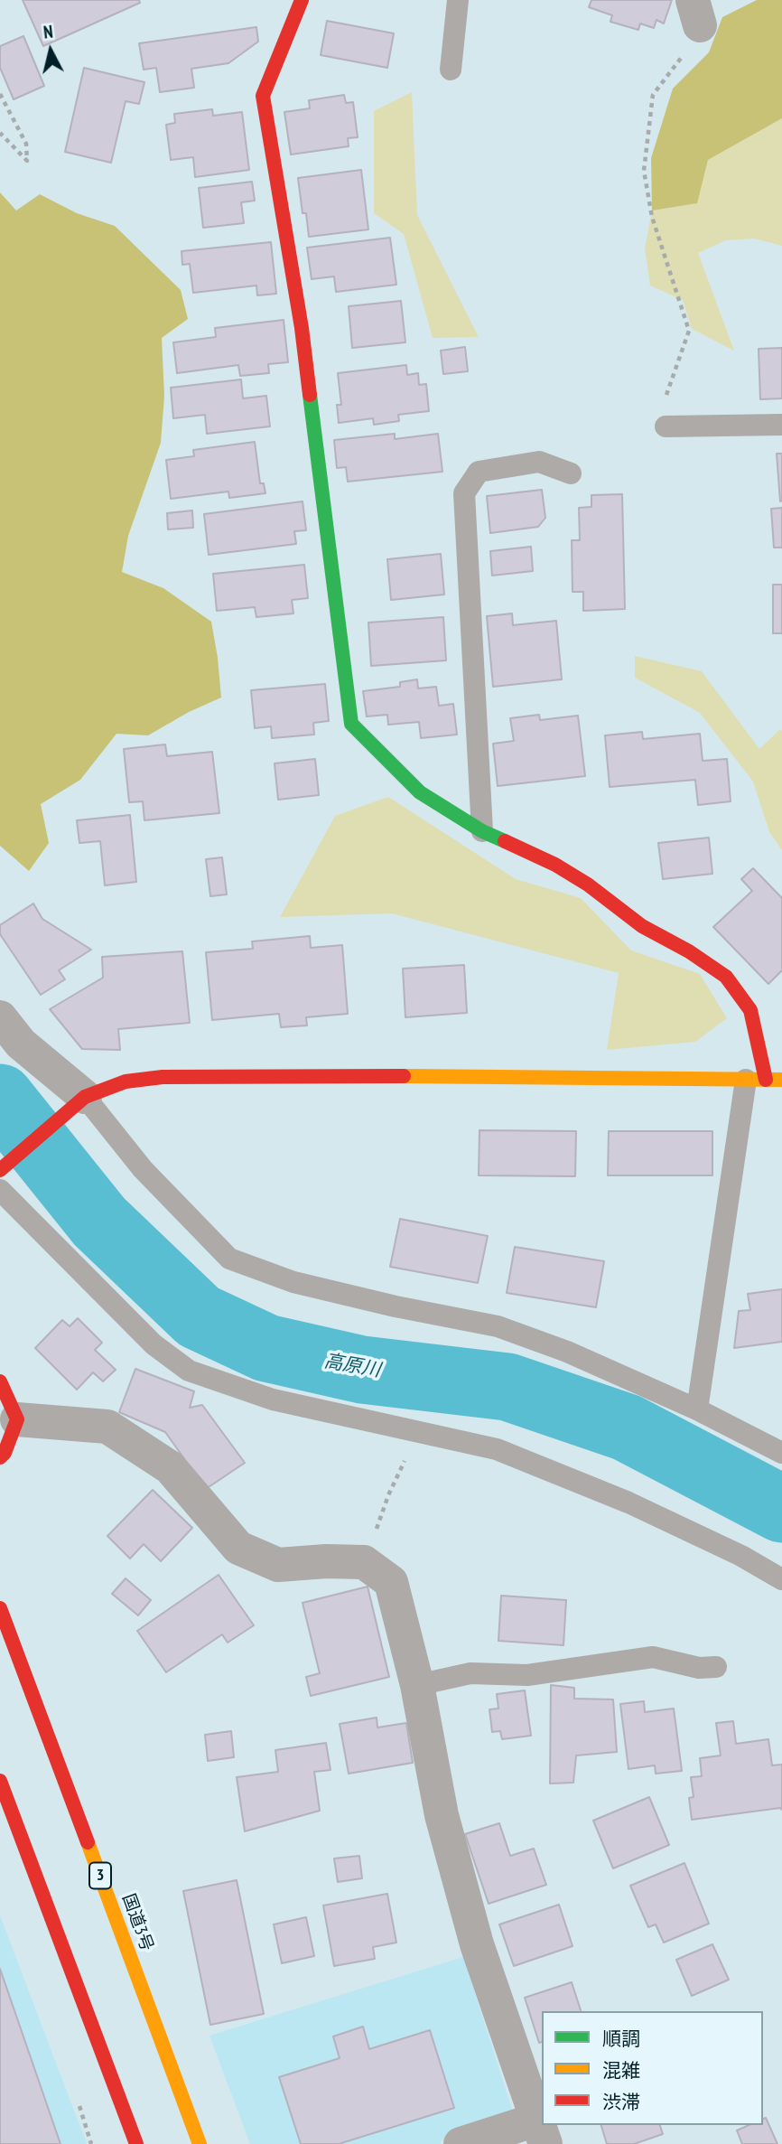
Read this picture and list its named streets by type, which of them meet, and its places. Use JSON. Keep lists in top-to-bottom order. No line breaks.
{"streets":{"main road":["3","国道3号"]},"water":["高原川"],"legend":["順調","混雑","渋滞"],"north":"top"}
